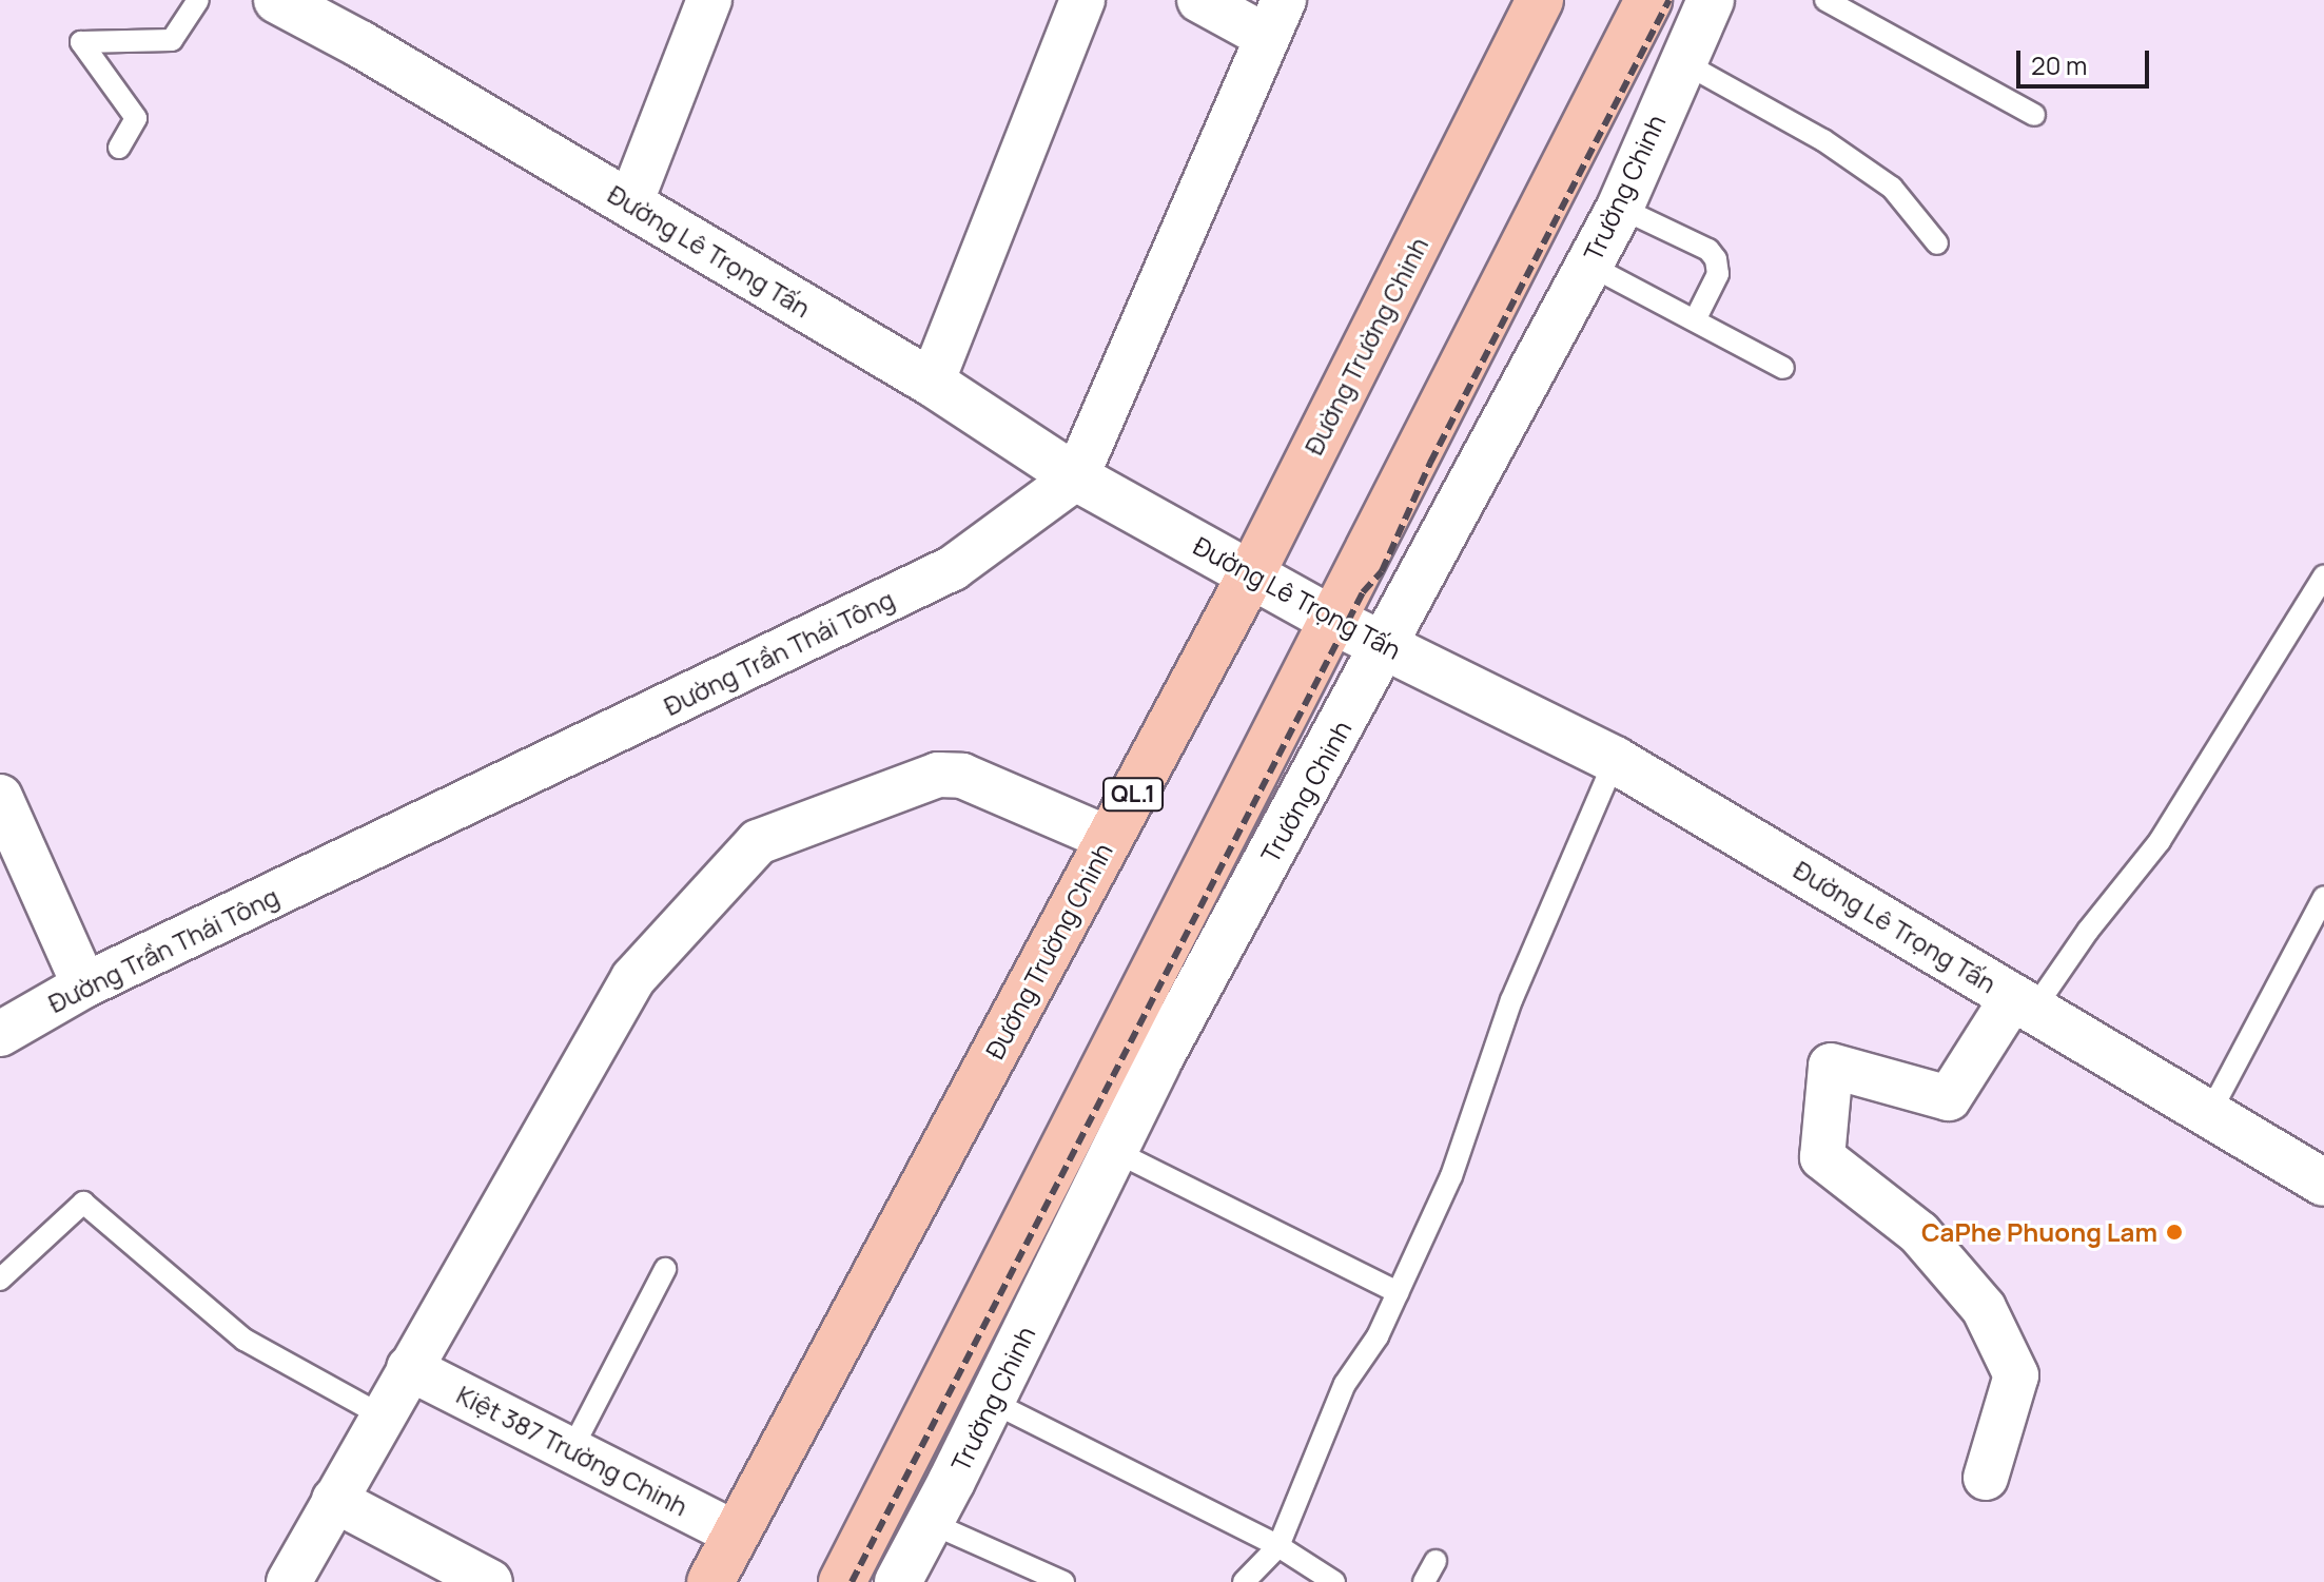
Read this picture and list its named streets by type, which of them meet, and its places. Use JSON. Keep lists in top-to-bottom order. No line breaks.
{"streets":{"highway":["Đường Trường Chinh","QL.1"],"street":["Trường Chinh","Đường Lê Trọng Tấn","Đường Trần Thái Tông","Kiệt 387 Trường Chinh"]},"crossings":[["Trường Chinh","Đường Lê Trọng Tấn"],["Đường Lê Trọng Tấn","Đường Trường Chinh"],["Đường Lê Trọng Tấn","Đường Trần Thái Tông"],["Đường Trường Chinh","Kiệt 387 Trường Chinh"]],"places":["CaPhe Phuong Lam"],"scale_bar":"20 m"}
